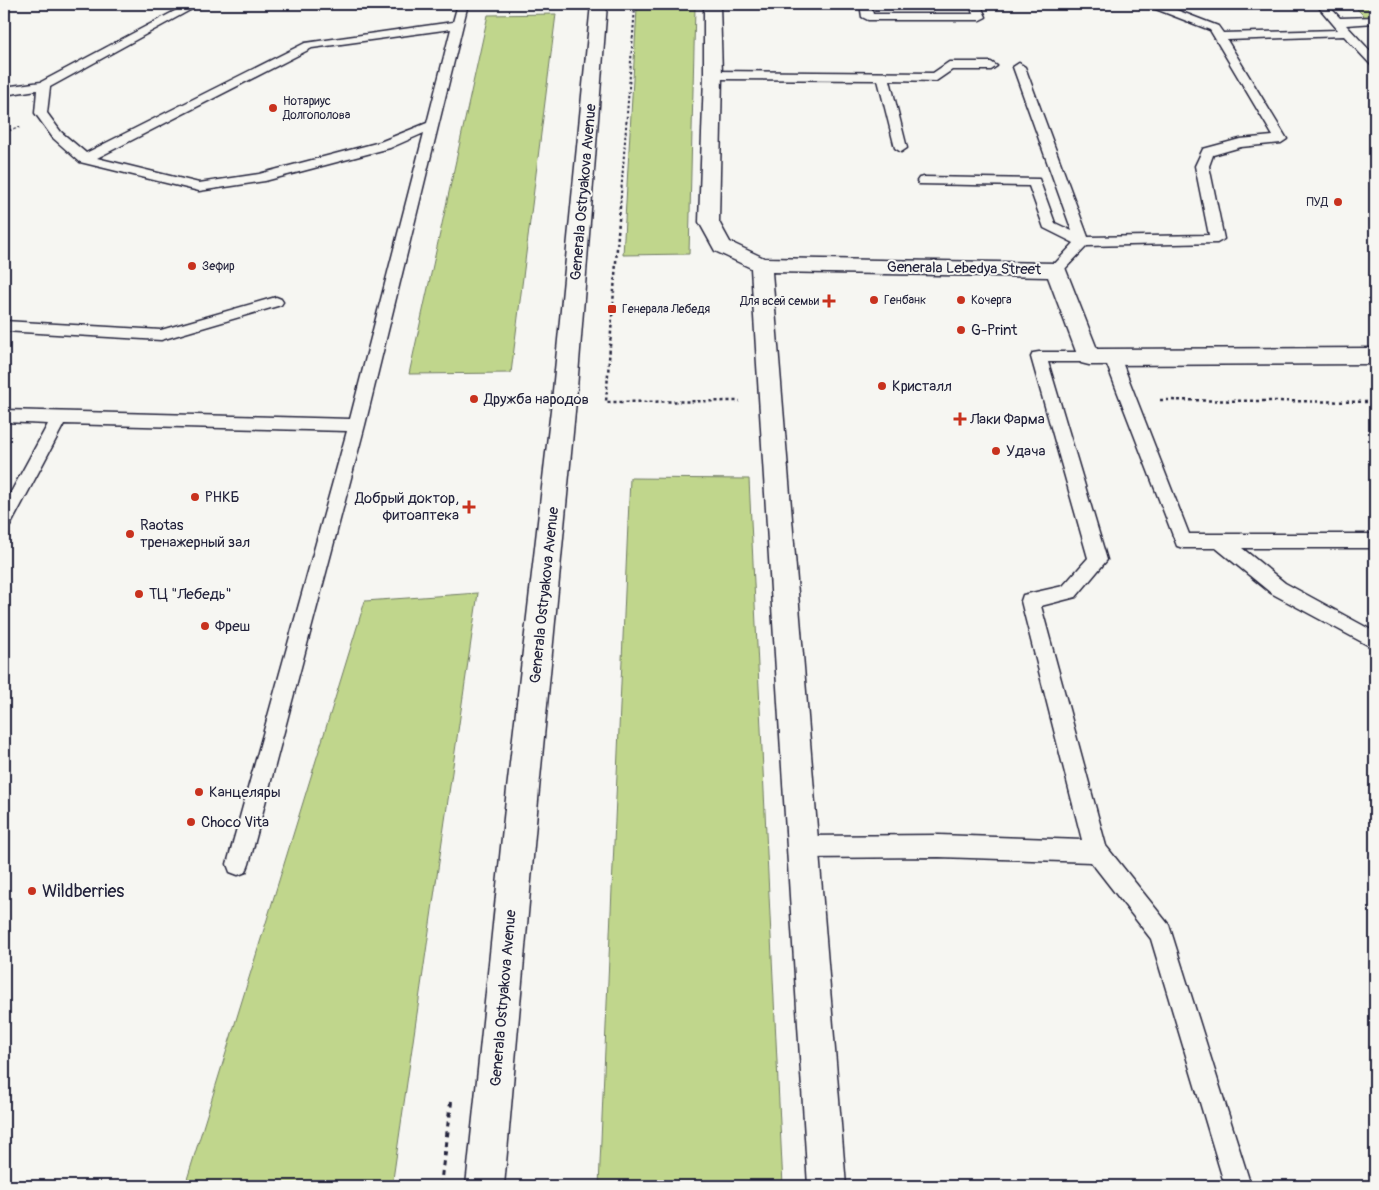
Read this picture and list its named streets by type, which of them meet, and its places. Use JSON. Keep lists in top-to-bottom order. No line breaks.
{"streets":{"street":["Generala Ostryakova Avenue","Generala Lebedya Street"]},"places":{"other":["Нотариус Долгополова","ПУД","Зефир","Генбанк","Кочерга","G-Print","Кристалл","Дружба народов","Удача","РНКБ","Raotas тренажерный зал","ТЦ \"Лебедь\"","Фреш","Канцеляры","Choco Vita","Wildberries"],"health":["Для всей семьи","Лаки Фарма","Добрый доктор, фитоаптека"],"transit":["Генерала Лебедя"]}}
